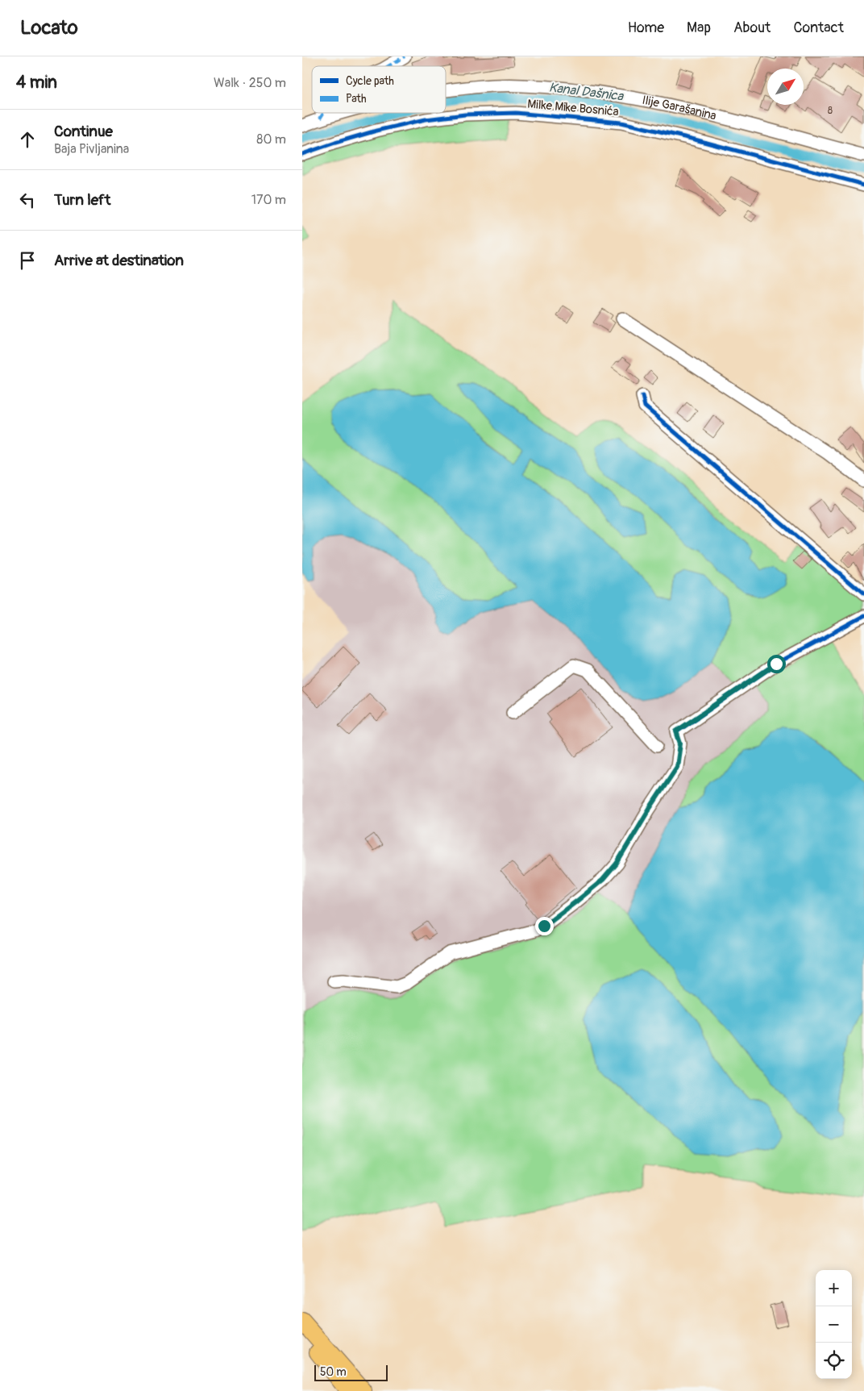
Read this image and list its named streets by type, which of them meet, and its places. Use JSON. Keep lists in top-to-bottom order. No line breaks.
{"streets":{"street":["Milke Mike Bosnića","Ilije Garašanina"]},"water":["Kanal Dašnica"],"house_numbers":["8"],"legend":["Cycle path","Path"],"scale_bar":"50 m","north":"top right","page":{"header":"Locato","nav":["Home","Map","About","Contact"],"heading":["4 min","Walk · 250 m"],"list":[["Continue","Baja Pivljanina","80 m"],["Turn left","170 m"],"Arrive at destination"],"map_buttons":["+","−"],"scale":"50 m"}}
